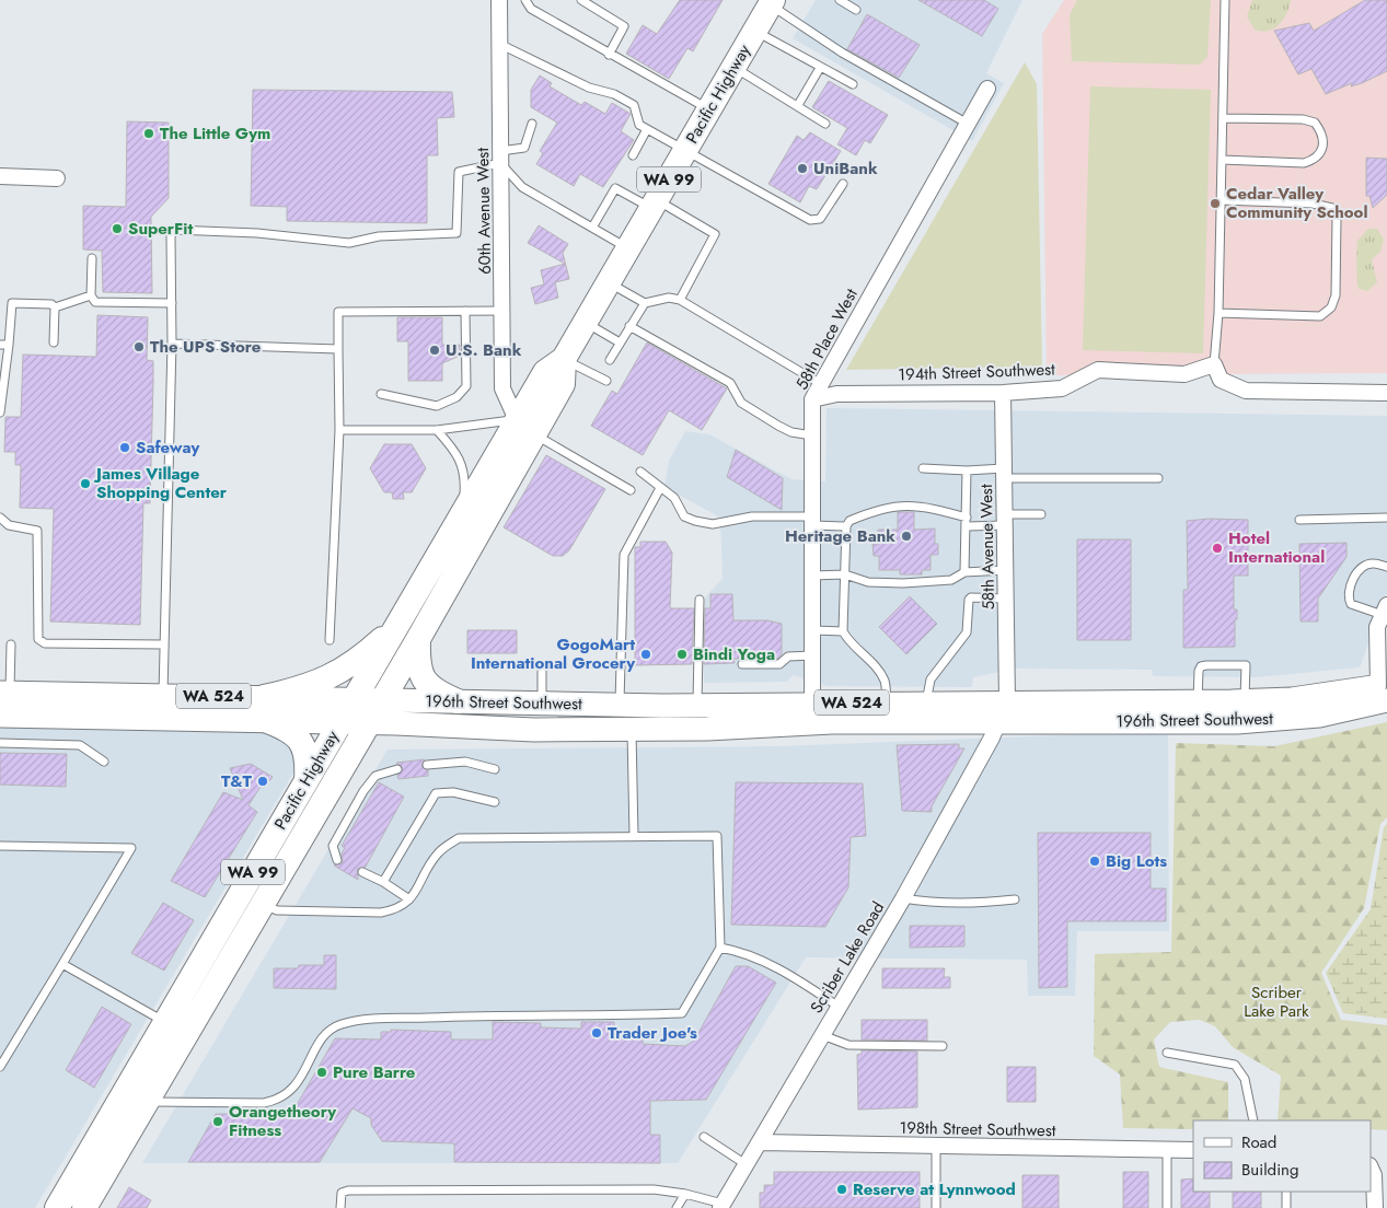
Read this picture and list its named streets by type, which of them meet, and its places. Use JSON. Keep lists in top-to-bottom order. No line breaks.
{"streets":{"highway":["Pacific Highway","WA 99"],"main road":["WA 524","196th Street Southwest"],"street":["60th Avenue West","58th Place West","194th Street Southwest","58th Avenue West","Scriber Lake Road","198th Street Southwest"]},"crossings":[["Pacific Highway","60th Avenue West"],["Pacific Highway","196th Street Southwest"],["58th Place West","194th Street Southwest"],["58th Place West","196th Street Southwest"],["194th Street Southwest","58th Avenue West"],["58th Avenue West","196th Street Southwest"],["58th Avenue West","Scriber Lake Road"],["196th Street Southwest","Scriber Lake Road"],["Scriber Lake Road","198th Street Southwest"]],"parks":["Scriber Lake Park"],"places":["The Little Gym","UniBank","Cedar Valley Community School","SuperFit","The UPS Store","U.S. Bank","Safeway","James Village Shopping Center","Heritage Bank","Hotel International","GogoMart International Grocery","Bindi Yoga","T&T","Big Lots","Trader Joe's","Pure Barre","Orangetheory Fitness","Reserve at Lynnwood"],"legend":["Road","Building"]}
